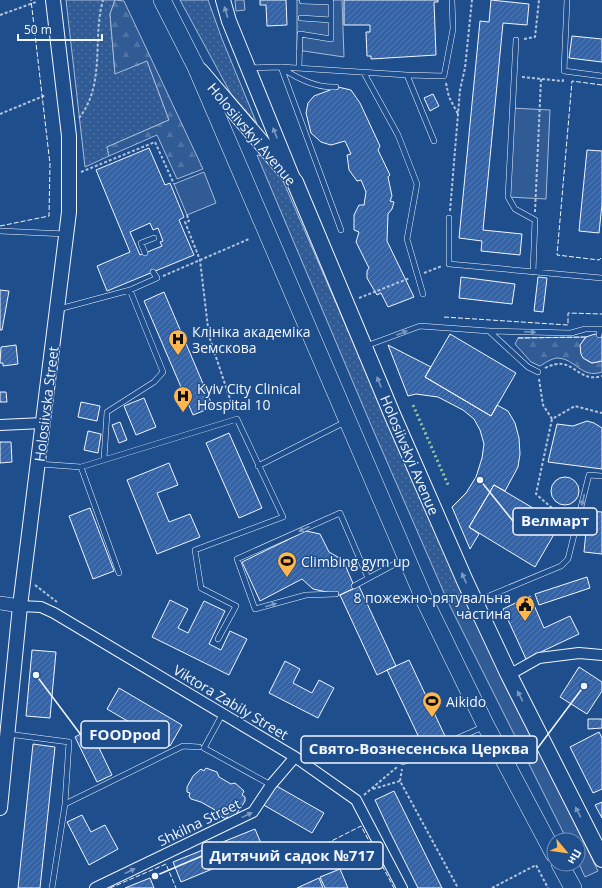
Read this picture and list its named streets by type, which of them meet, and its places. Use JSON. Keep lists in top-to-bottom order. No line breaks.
{"streets":{"highway":["Holosiivskyi Avenue"],"main road":["Holosiivska Street"],"street":["Viktora Zabily Street","Shkilna Street"]},"crossings":[["Holosiivska Street","Viktora Zabily Street"],["Viktora Zabily Street","Shkilna Street"]],"one_way":["Shkilna Street"],"places":{"hospital":["Клініка академіка Земскова","Kyiv City Clinical Hospital 10"],"other":["Велмарт","FOODpod","Свято-Вознесенська Церква","Дитячий садок №717"],"sports":["Climbing gym up","Aikido"],"public building":["8 пожежно-рятувальна частина"]},"scale_bar":"50 m","north":"bottom right"}
